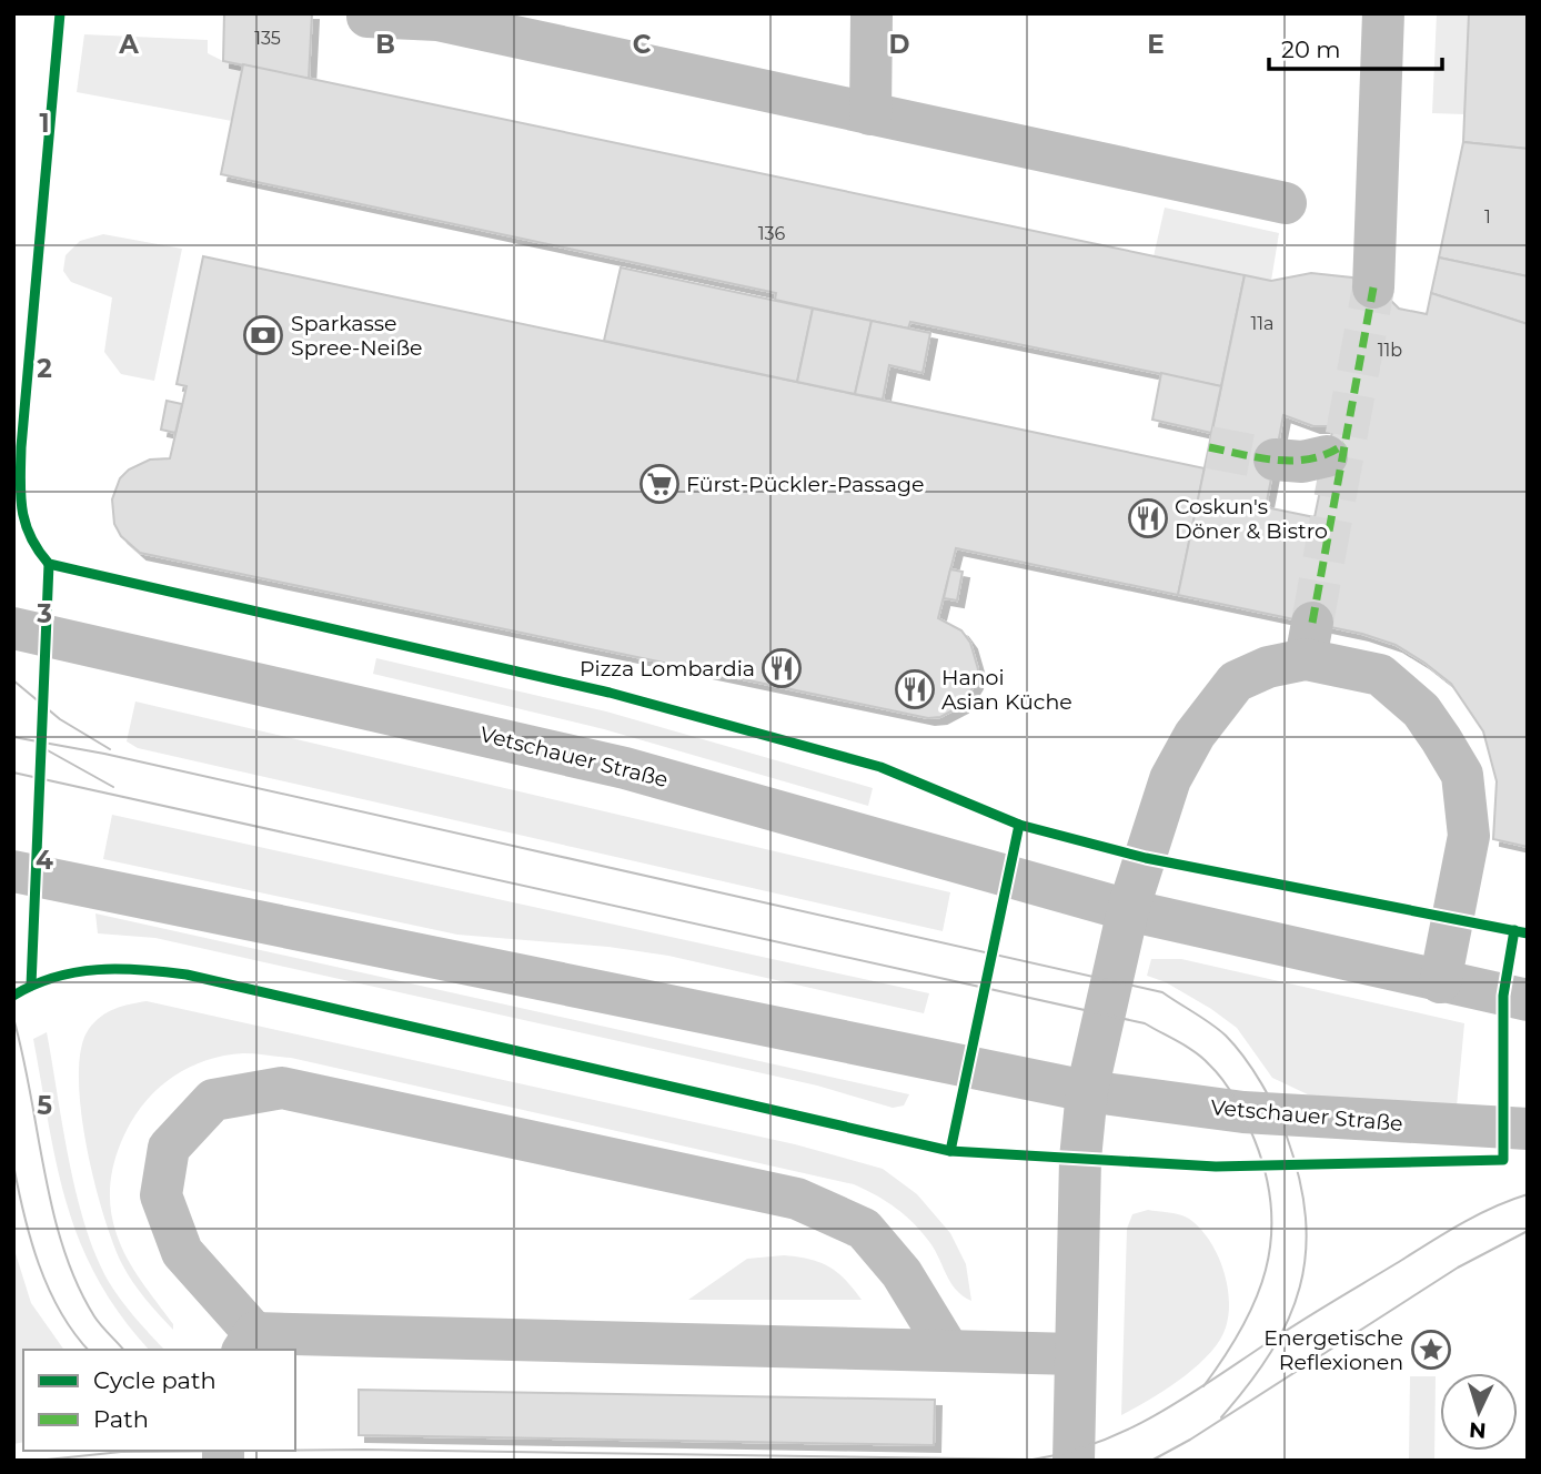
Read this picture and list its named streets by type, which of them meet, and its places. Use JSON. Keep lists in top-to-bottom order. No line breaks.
{"streets":{"street":["Vetschauer Straße"]},"places":{"bank":["Sparkasse Spree-Neiße"],"supermarket":["Fürst-Pückler-Passage"],"restaurant":["Coskun's Döner & Bistro","Pizza Lombardia","Hanoi Asian Küche"],"place":["Energetische Reflexionen"]},"house_numbers":["135","1","136","11a","11b"],"legend":["Cycle path","Path"],"scale_bar":"20 m","north":"bottom","grid":{"columns":["A","B","C","D","E"],"rows":["1","2","3","4","5"]}}
